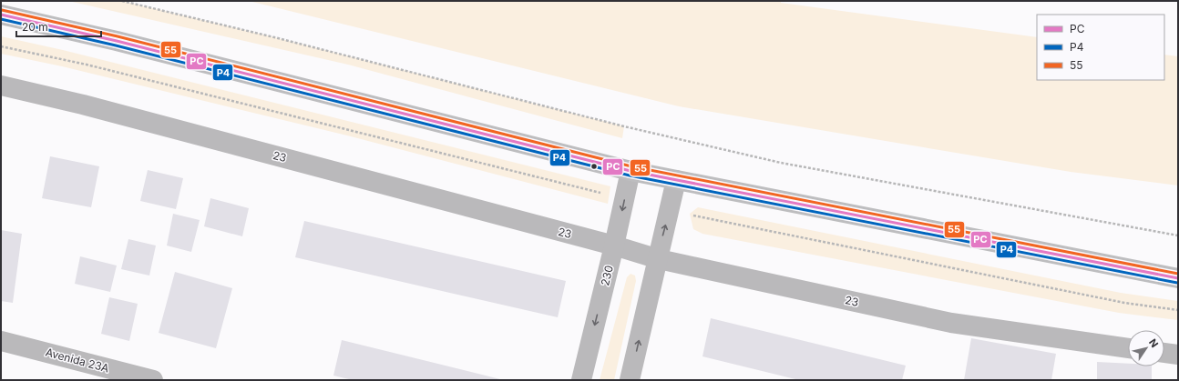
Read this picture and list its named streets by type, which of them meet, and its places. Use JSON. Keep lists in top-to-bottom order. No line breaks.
{"streets":{"street":["23","230","Avenida 23A"]},"crossings":[["23","230"]],"lines":["transit line 55","transit line PC","transit line P4"],"legend":["PC","P4","55"],"scale_bar":"20 m","north":"top right"}
